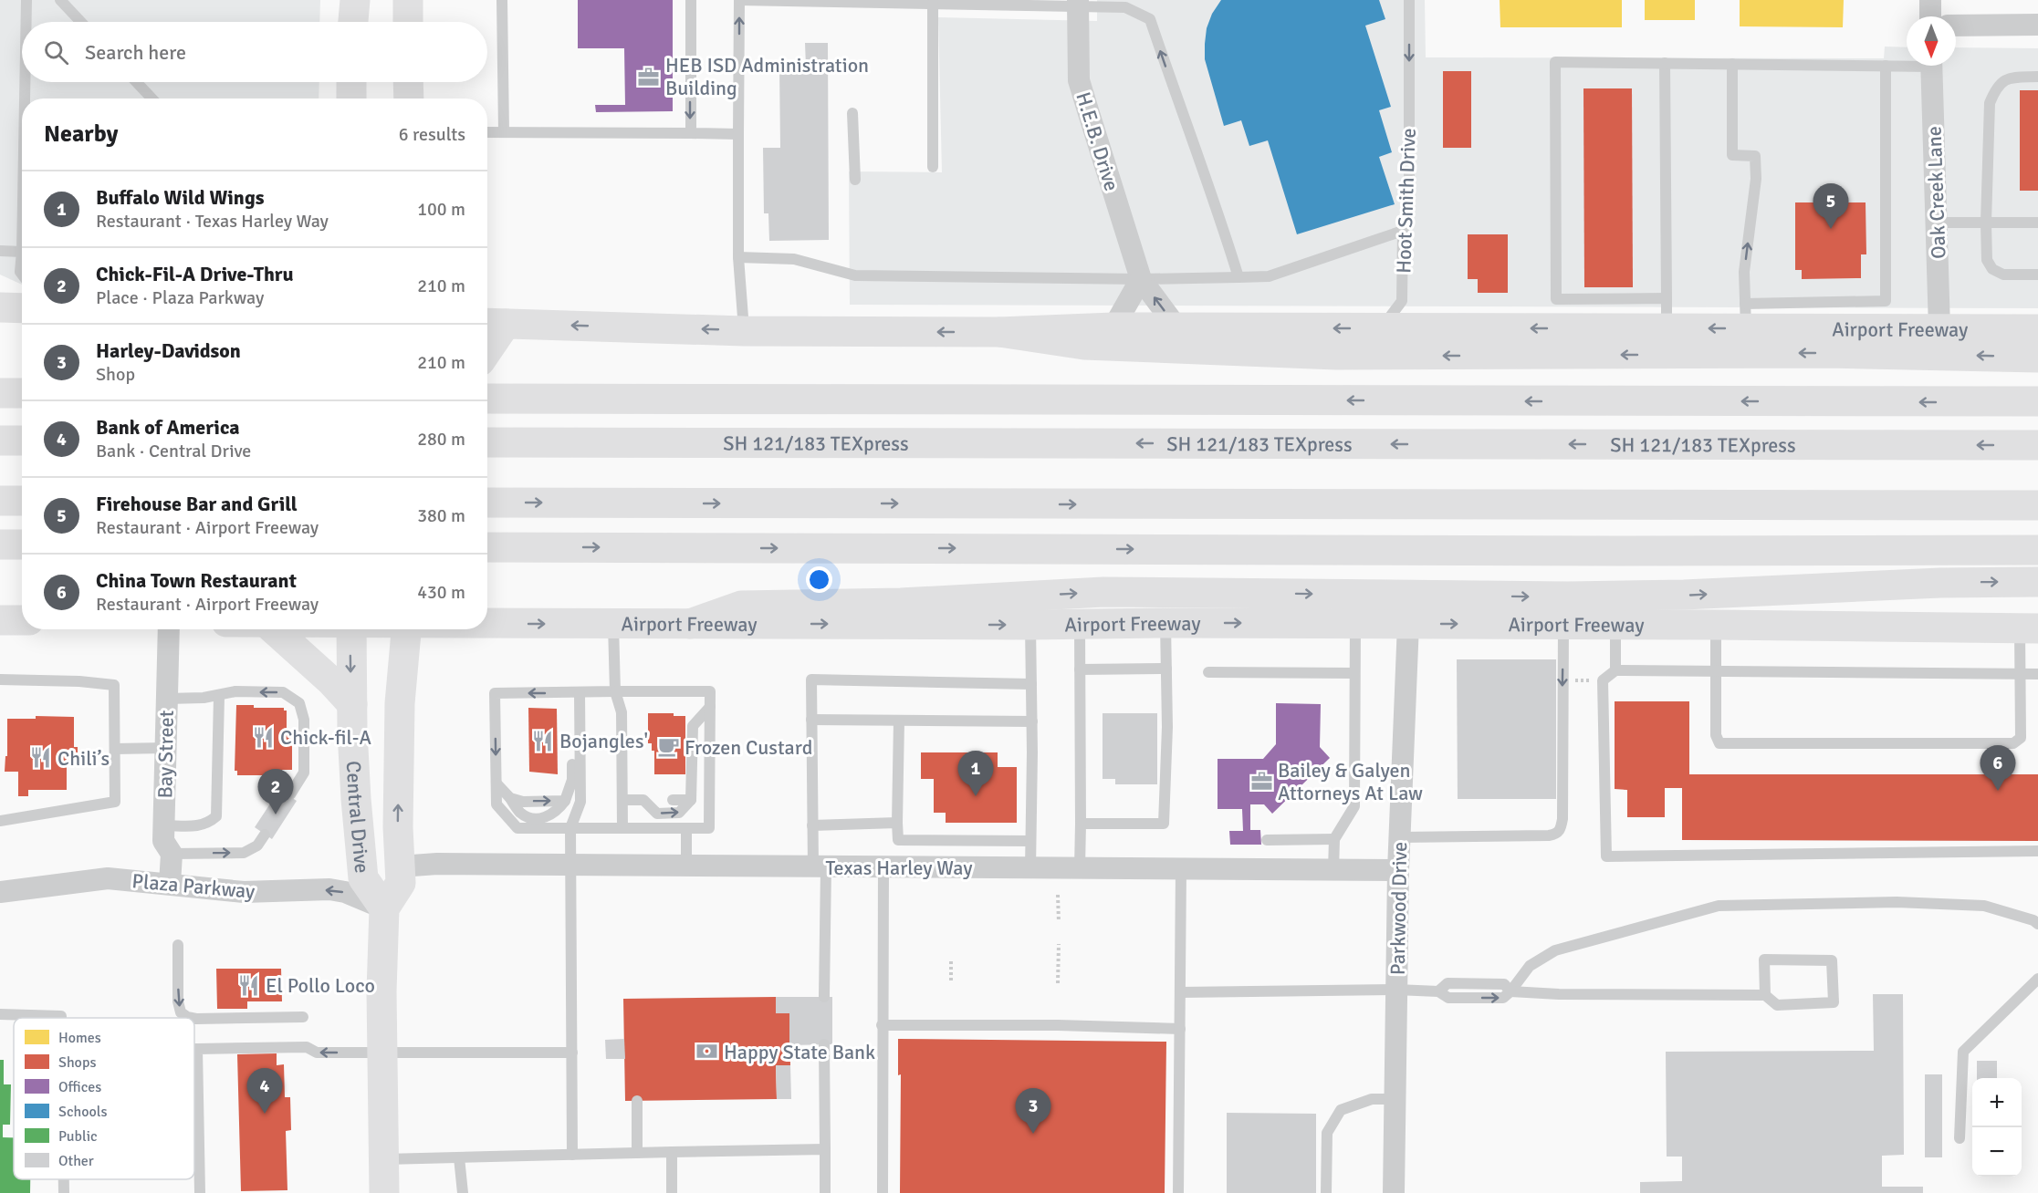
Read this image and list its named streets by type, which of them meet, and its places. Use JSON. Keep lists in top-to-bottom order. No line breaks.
{"streets":{"main road":["Airport Freeway","SH 121/183 TEXpress","Central Drive"],"street":["H.E.B. Drive","Oak Creek Lane","Bay Street","Texas Harley Way","Plaza Parkway","Parkwood Drive"],"lane":["Hoot Smith Drive"]},"crossings":[["H.E.B. Drive","Airport Freeway"],["Oak Creek Lane","Airport Freeway"],["Hoot Smith Drive","Airport Freeway"],["Airport Freeway","Parkwood Drive"],["Bay Street","Plaza Parkway"],["Central Drive","Texas Harley Way"],["Central Drive","Plaza Parkway"],["Texas Harley Way","Parkwood Drive"]],"one_way":["Hoot Smith Drive","Plaza Parkway"],"places":{"office":["HEB ISD Administration Building","Bailey & Galyen Attorneys At Law"],"restaurant":["Chick-fil-A","Bojangles'","Chili’s","El Pollo Loco"],"cafe":["Frozen Custard"],"bank":["Happy State Bank"]},"legend":["Homes","Shops","Offices","Schools","Public","Other"],"north":"bottom","page":{"search":"Search here","heading":["Nearby","6 results"],"list":[{"mark":"1","name":"Buffalo Wild Wings","note":"Restaurant · Texas Harley Way","value":"100 m"},{"mark":"2","name":"Chick-Fil-A Drive-Thru","note":"Place · Plaza Parkway","value":"210 m"},{"mark":"3","name":"Harley-Davidson","note":"Shop","value":"210 m"},{"mark":"4","name":"Bank of America","note":"Bank · Central Drive","value":"280 m"},{"mark":"5","name":"Firehouse Bar and Grill","note":"Restaurant · Airport Freeway","value":"380 m"},{"mark":"6","name":"China Town Restaurant","note":"Restaurant · Airport Freeway","value":"430 m"}],"pins":["5","6","1","2","4","3"],"map_buttons":["+","−"]}}
